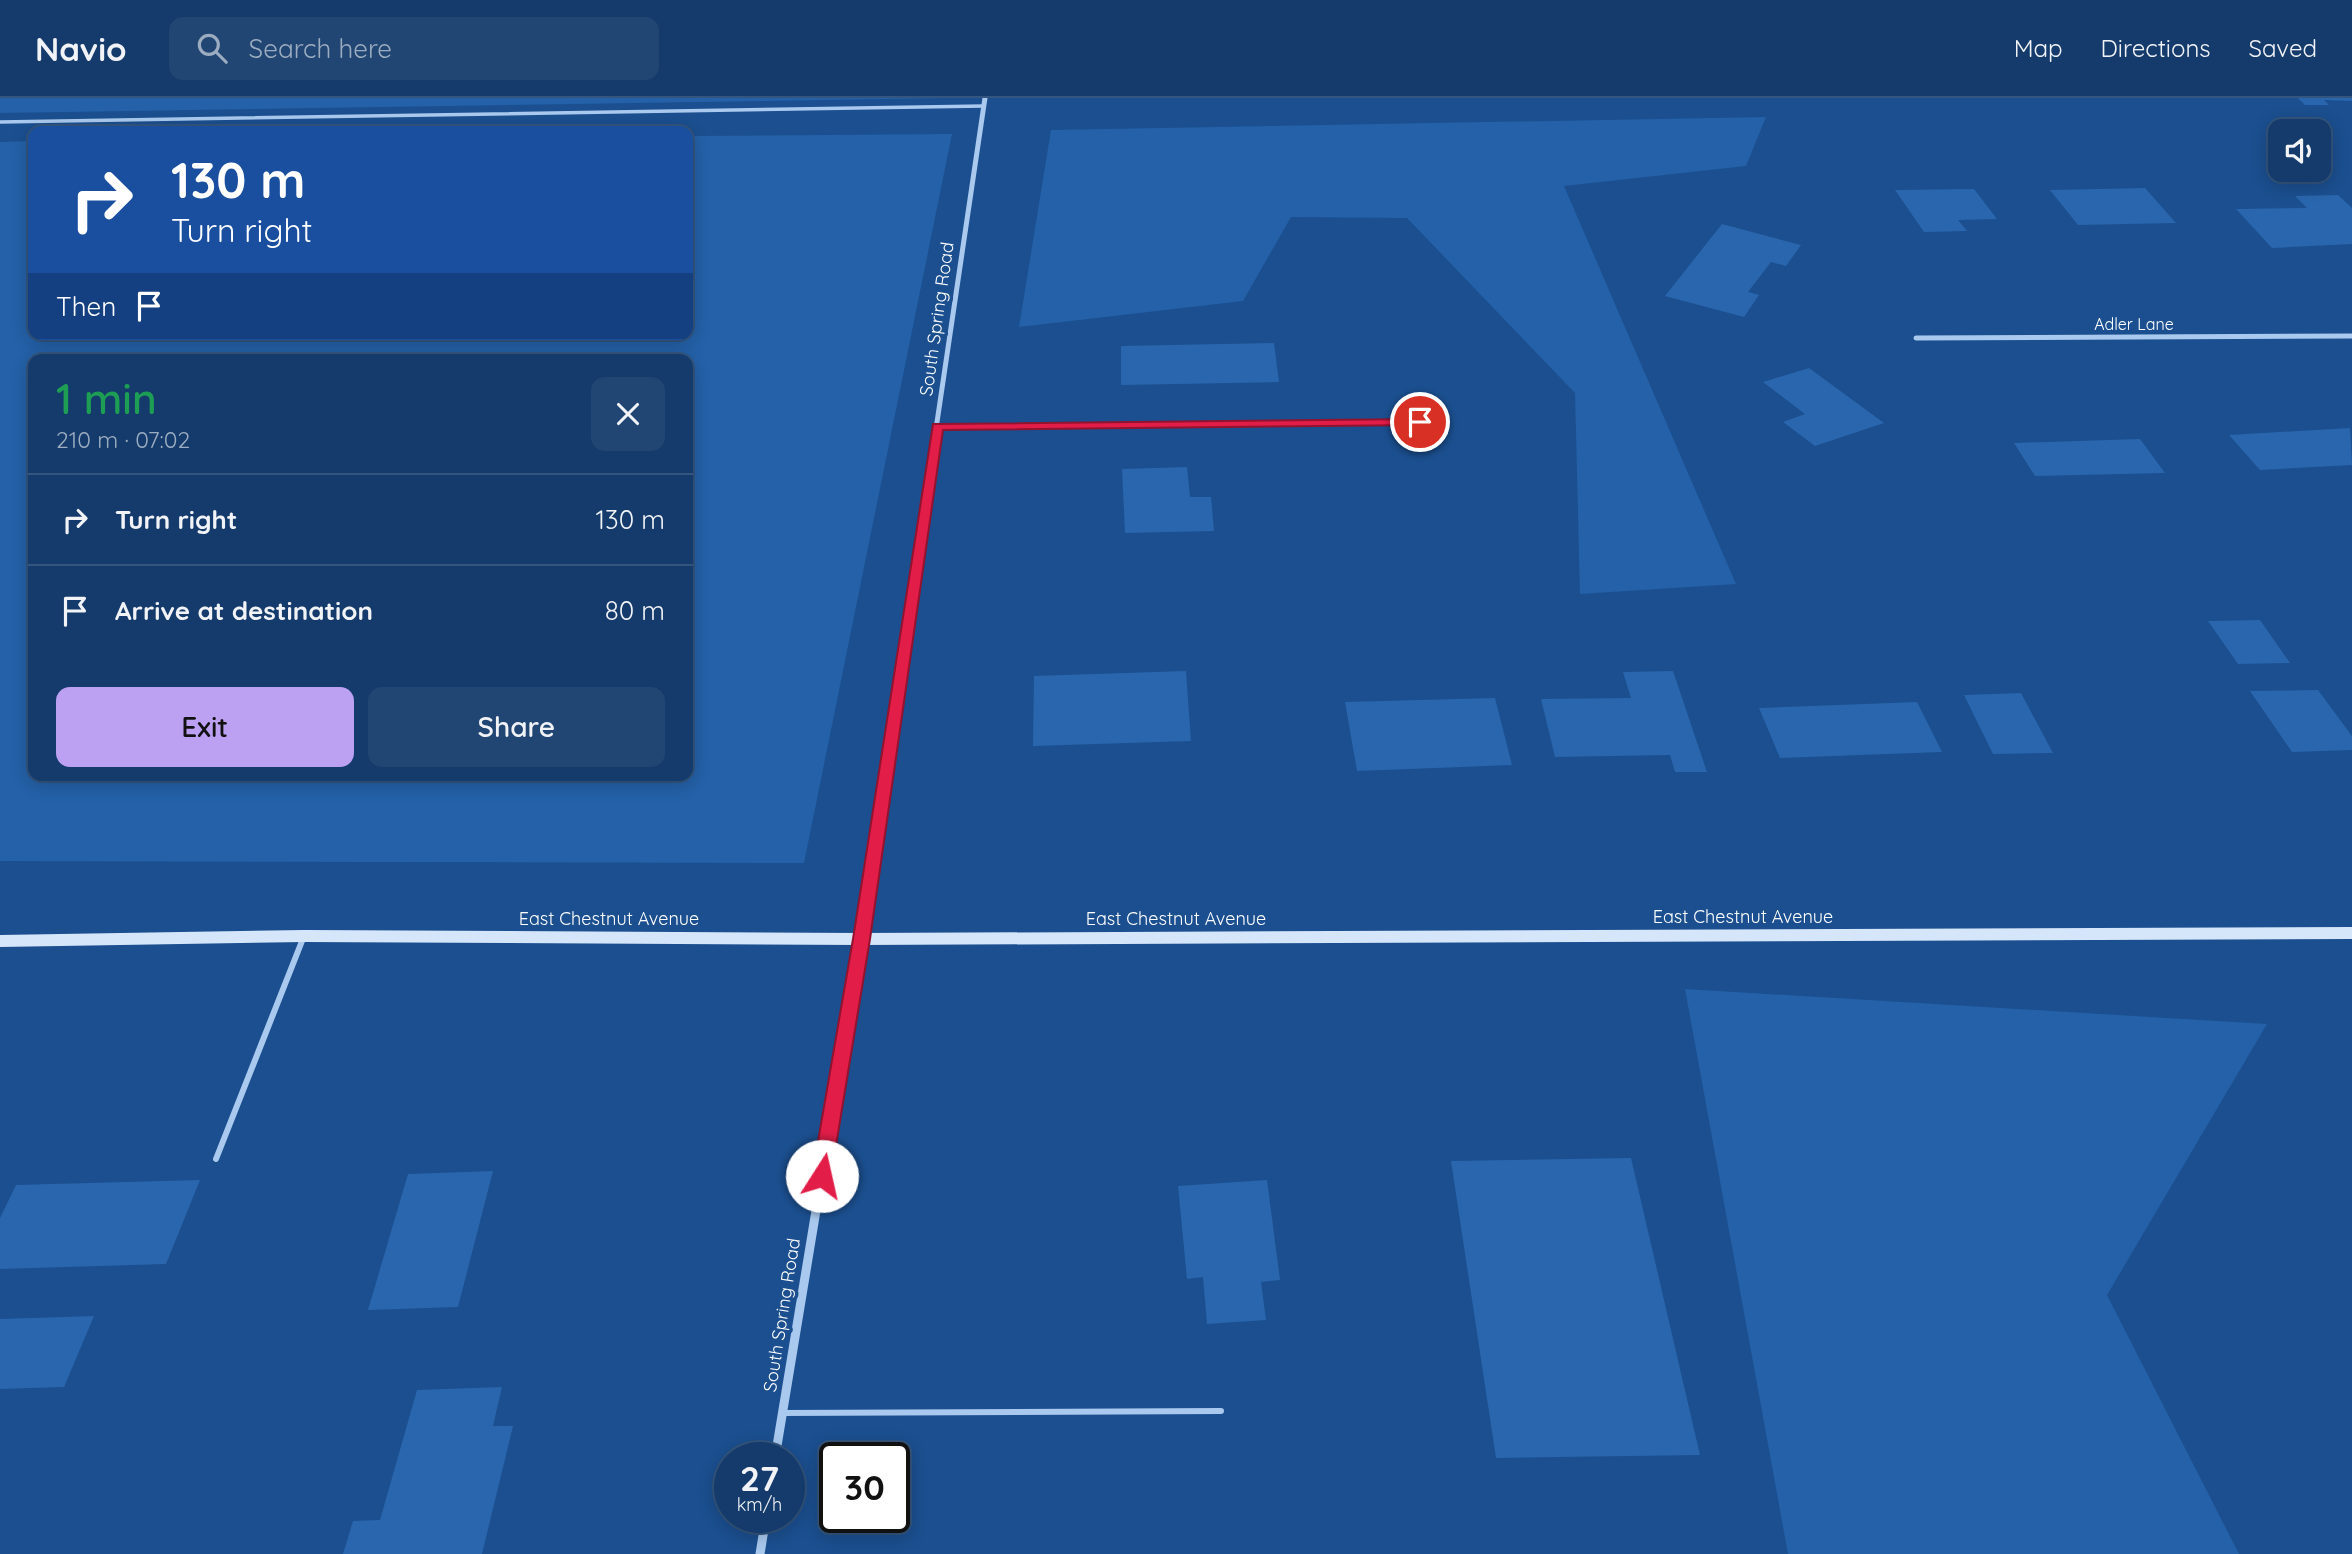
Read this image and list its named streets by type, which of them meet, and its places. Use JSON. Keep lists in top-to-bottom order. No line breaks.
{"streets":{"street":["South Spring Road","Adler Lane","East Chestnut Avenue"]},"crossings":[["South Spring Road","East Chestnut Avenue"]],"page":{"header":"Navio","search":"Search here","nav":["Map","Directions","Saved"],"turn":["130 m","Turn right"],"then":"Then","heading":["1 min","210 m · 07:02"],"list":[{"name":"Turn right","value":"130 m"},{"name":"Arrive at destination","value":"80 m"}],"buttons":["Exit","Share"],"speed":"27 km/h","limit":"30"}}
